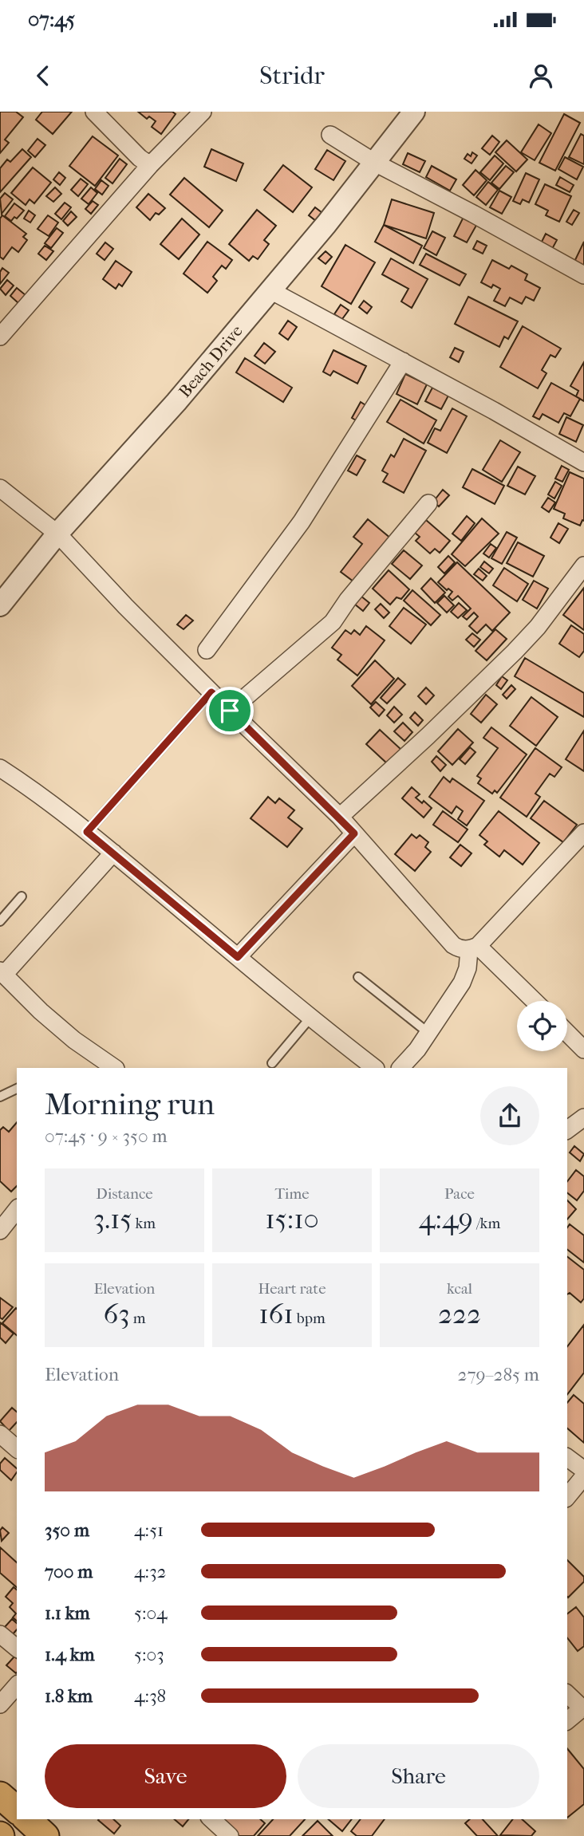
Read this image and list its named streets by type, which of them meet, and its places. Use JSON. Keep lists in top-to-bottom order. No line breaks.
{"streets":{"street":["Beach Drive"]},"page":{"status":"07:45","header":"Stridr","heading":["Morning run","07:45 · 9 × 350 m"],"stats":[["Distance","3.15 km"],["Time","15:10"],["Pace","4:49 /km"],["Elevation","63 m"],["Heart rate","161 bpm"],["kcal","222"]],"chart":["Elevation","279–285 m"],"list":[{"name":"350 m","note":"4:51"},{"name":"700 m","note":"4:32"},{"name":"1.1 km","note":"5:04"},{"name":"1.4 km","note":"5:03"},{"name":"1.8 km","note":"4:38"}],"buttons":["Save","Share"]}}
